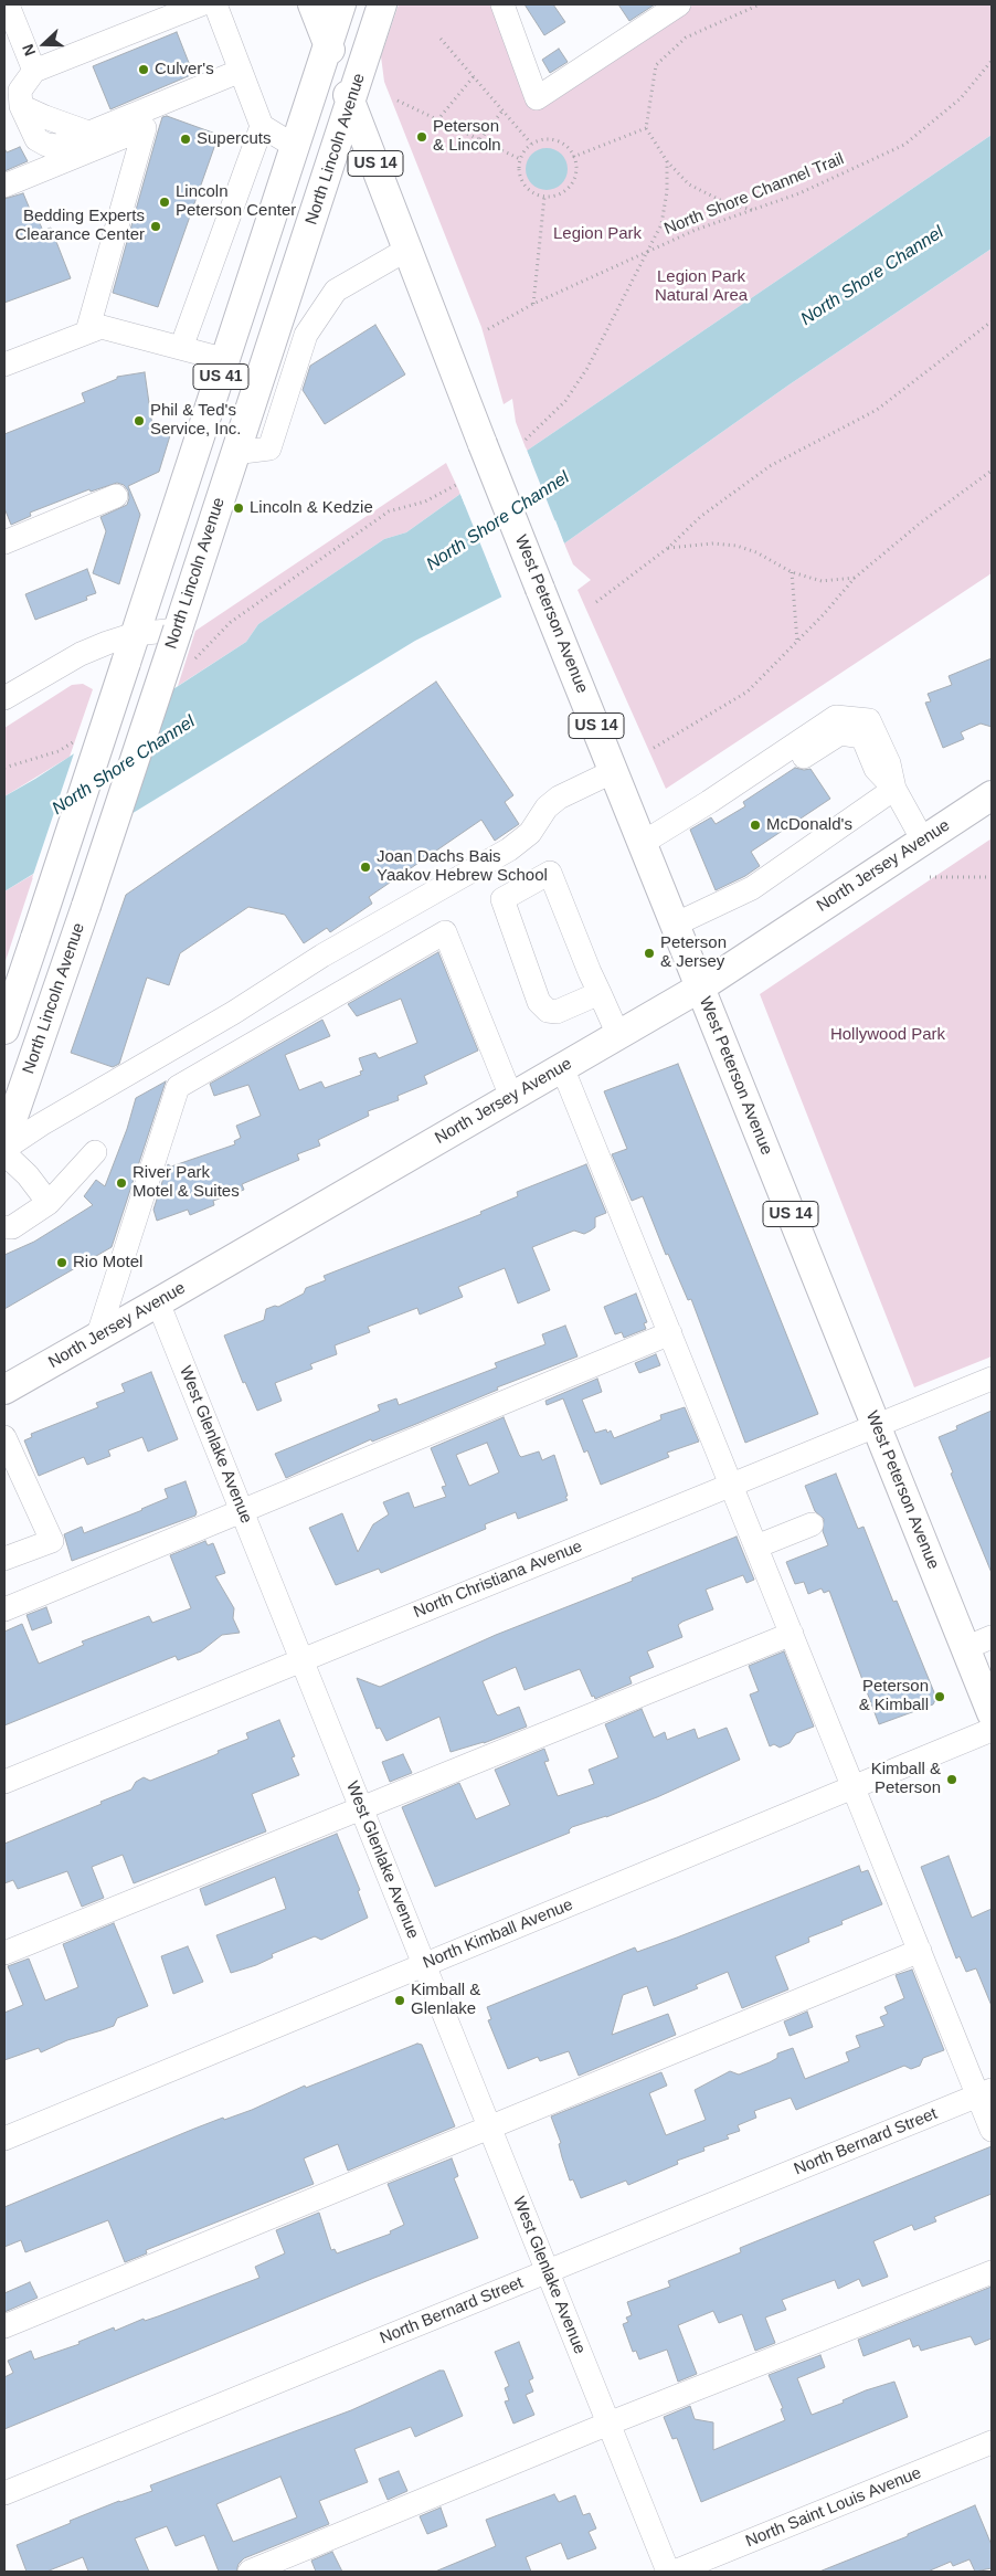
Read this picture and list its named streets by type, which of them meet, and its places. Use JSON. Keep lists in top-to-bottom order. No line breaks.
{"streets":{"main road":["North Lincoln Avenue","US 14","US 41","West Peterson Avenue","North Jersey Avenue"],"street":["West Glenlake Avenue","North Christiana Avenue","North Kimball Avenue","North Bernard Street","North Saint Louis Avenue"],"path":["North Shore Channel Trail"]},"crossings":[["North Lincoln Avenue","West Peterson Avenue"],["US 41","West Peterson Avenue"],["West Peterson Avenue","North Jersey Avenue"],["West Peterson Avenue","North Christiana Avenue"],["North Jersey Avenue","West Glenlake Avenue"],["West Glenlake Avenue","North Christiana Avenue"],["West Glenlake Avenue","North Kimball Avenue"],["West Glenlake Avenue","North Bernard Street"]],"water":["North Shore Channel"],"parks":["Legion Park","Legion Park Natural Area","Hollywood Park"],"places":["Culver's","Peterson & Lincoln","Supercuts","Lincoln Peterson Center","Bedding Experts Clearance Center","Phil & Ted's Service, Inc.","Lincoln & Kedzie","McDonald's","Joan Dachs Bais Yaakov Hebrew School","Peterson & Jersey","River Park Motel & Suites","Rio Motel","Peterson & Kimball","Kimball & Peterson","Kimball & Glenlake"],"north":"left"}
